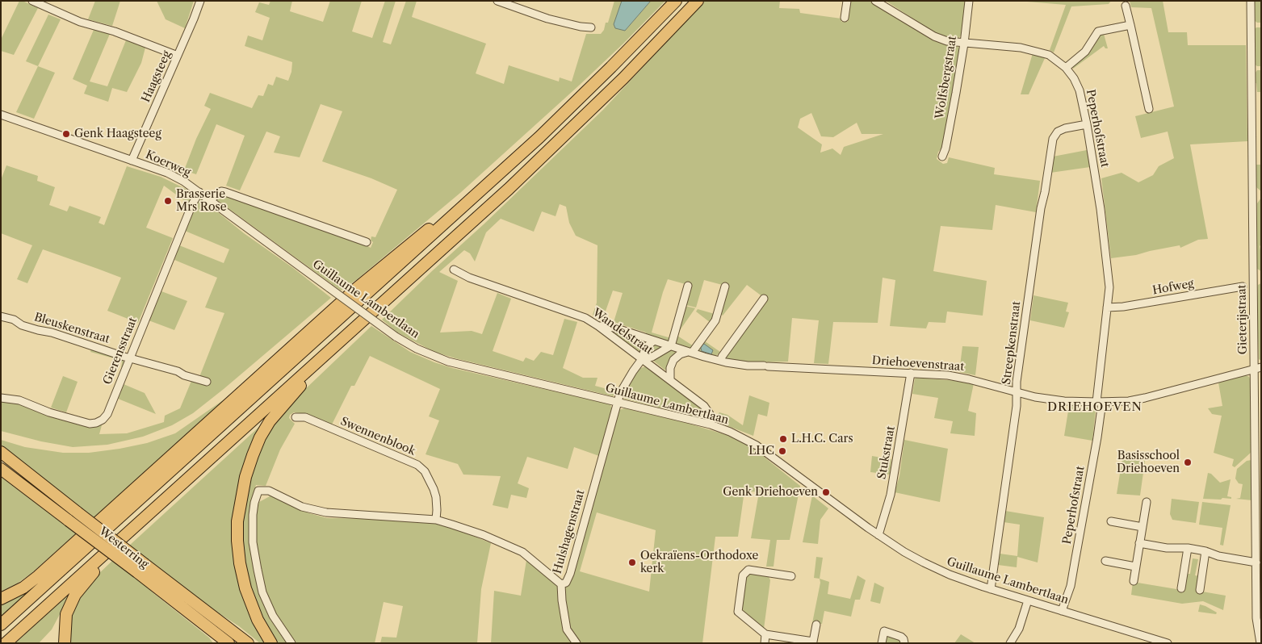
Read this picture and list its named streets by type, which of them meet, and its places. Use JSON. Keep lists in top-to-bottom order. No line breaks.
{"streets":{"highway":["Westerring"],"street":["Haagsteeg","Wolfsbergstraat","Peperhofstraat","Koerweg","Hofweg","Guillaume Lambertlaan","Gieterijstraat","Bleuskenstraat","Wandelstraat","Streepkenstraat","Gierensstraat","Driehoevenstraat","Swennenblook","Stukstraat","Hulshagenstraat"]},"crossings":[["Haagsteeg","Koerweg"],["Wolfsbergstraat","Peperhofstraat"],["Peperhofstraat","Hofweg"],["Peperhofstraat","Guillaume Lambertlaan"],["Peperhofstraat","Streepkenstraat"],["Peperhofstraat","Driehoevenstraat"],["Koerweg","Guillaume Lambertlaan"],["Koerweg","Gierensstraat"],["Guillaume Lambertlaan","Wandelstraat"],["Guillaume Lambertlaan","Streepkenstraat"],["Guillaume Lambertlaan","Stukstraat"],["Guillaume Lambertlaan","Hulshagenstraat"],["Gieterijstraat","Driehoevenstraat"],["Bleuskenstraat","Gierensstraat"],["Wandelstraat","Driehoevenstraat"],["Streepkenstraat","Driehoevenstraat"],["Driehoevenstraat","Stukstraat"],["Swennenblook","Hulshagenstraat"]],"districts":["DRIEHOEVEN"],"places":["Genk Haagsteeg","Brasserie Mrs Rose","L.H.C. Cars","LHC","Basisschool Driehoeven","Genk Driehoeven","Oekraïens-Orthodoxe kerk"]}
